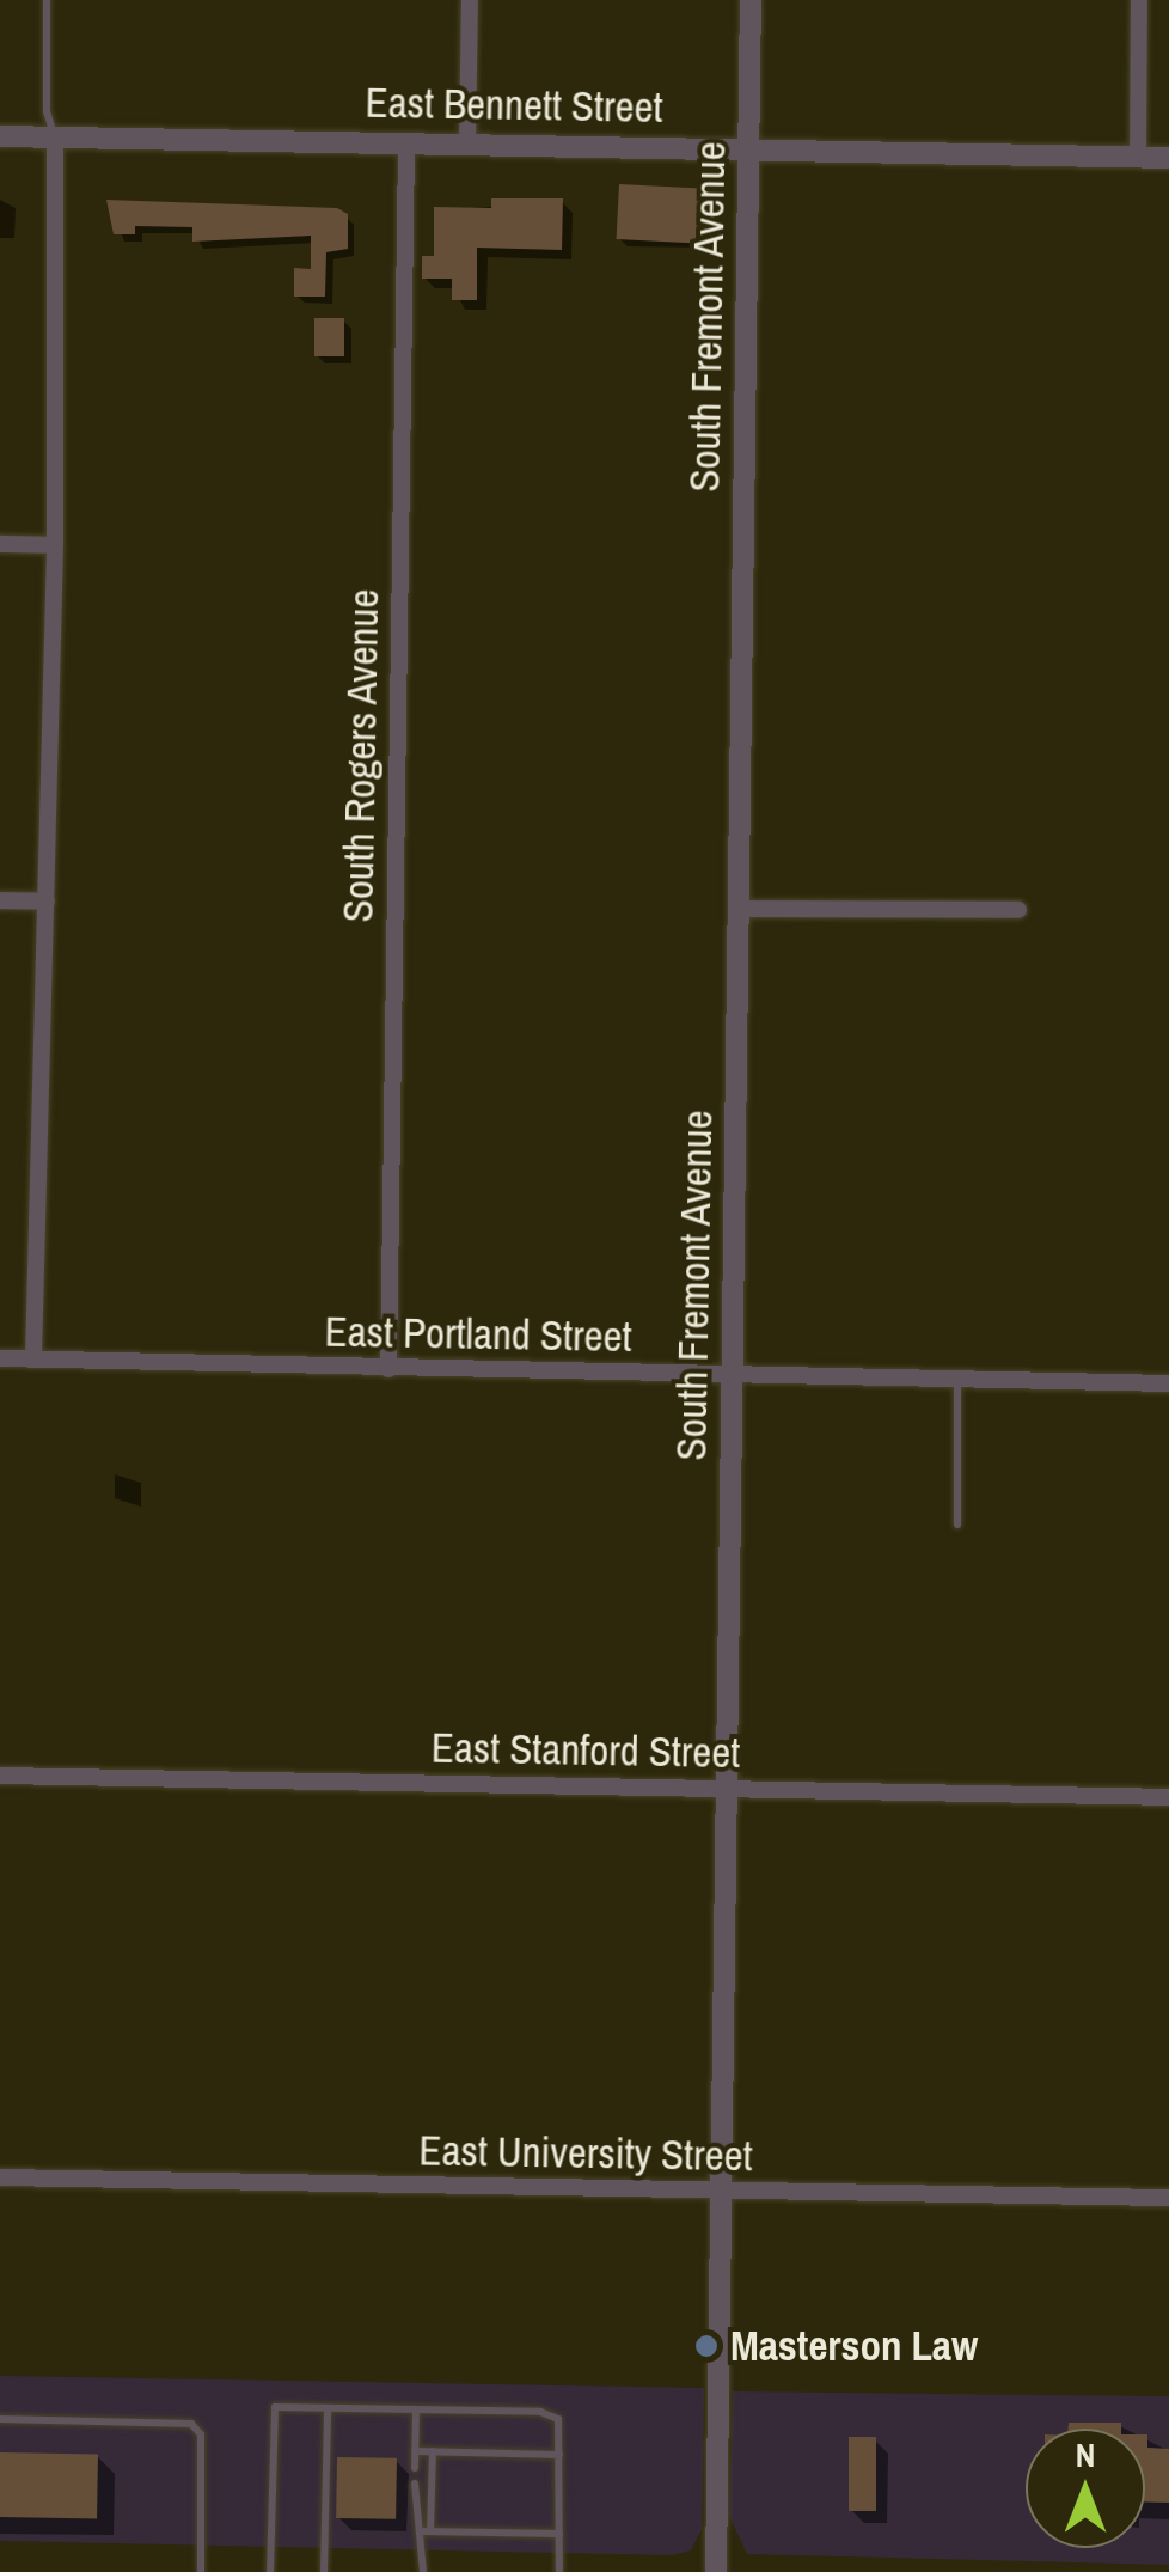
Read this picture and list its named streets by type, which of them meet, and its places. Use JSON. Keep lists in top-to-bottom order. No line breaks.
{"streets":{"street":["East Bennett Street","South Fremont Avenue","South Rogers Avenue","East Portland Street","East Stanford Street","East University Street"]},"crossings":[["East Bennett Street","South Fremont Avenue"],["East Bennett Street","South Rogers Avenue"],["South Fremont Avenue","East Portland Street"],["South Fremont Avenue","East Stanford Street"],["South Fremont Avenue","East University Street"],["South Rogers Avenue","East Portland Street"]],"places":["Masterson Law"],"north":"top"}
